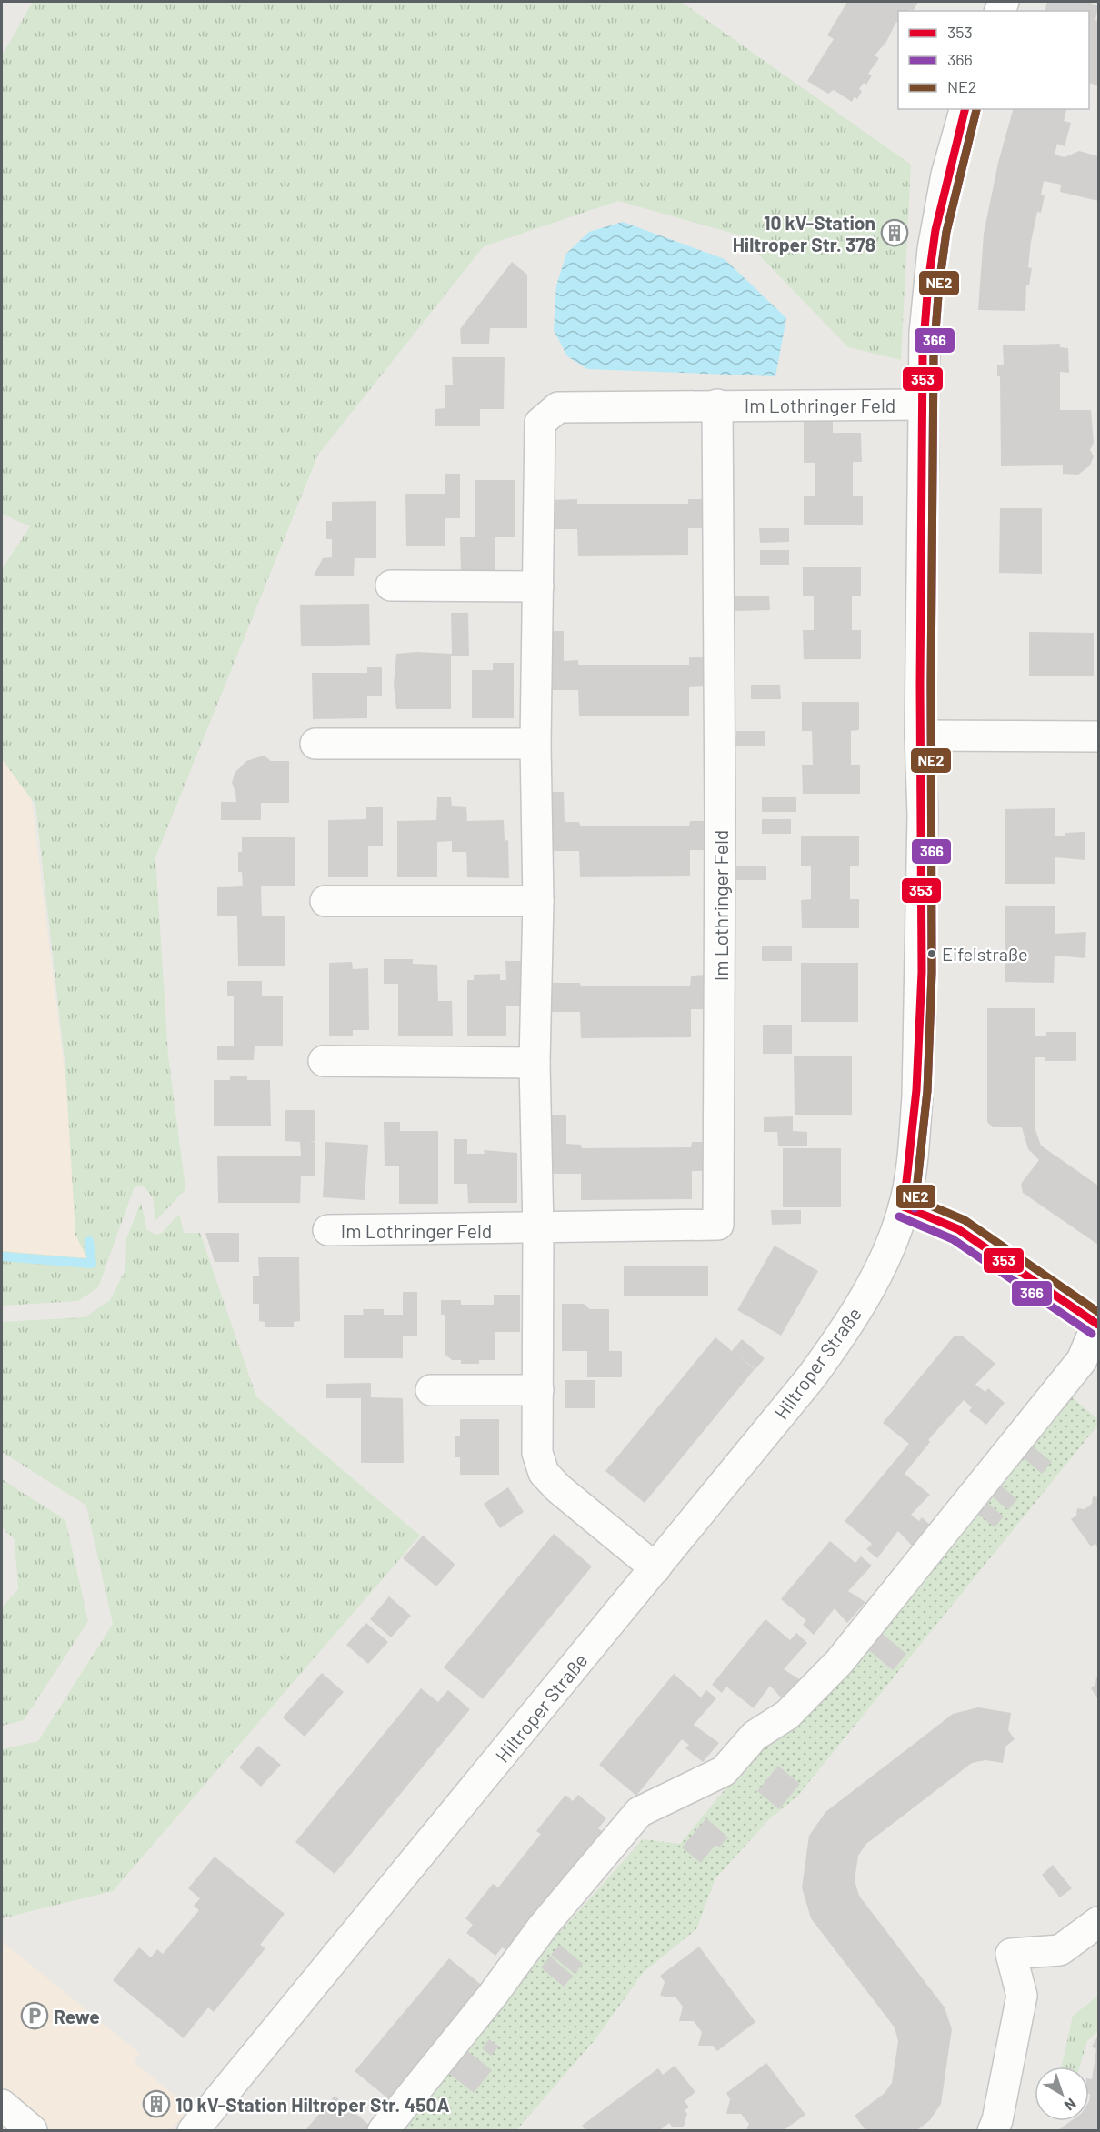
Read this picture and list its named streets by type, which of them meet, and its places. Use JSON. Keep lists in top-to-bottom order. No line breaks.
{"streets":{"street":["Im Lothringer Feld","Hiltroper Straße"]},"crossings":[["Im Lothringer Feld","Hiltroper Straße"]],"places":{"building":["10 kV-Station Hiltroper Str. 378","10 kV-Station Hiltroper Str. 450A"],"other":["Eifelstraße"],"parking":["Rewe"]},"lines":["transit line 353","transit line 366","transit line NE2"],"legend":["353","366","NE2"],"north":"bottom right"}
